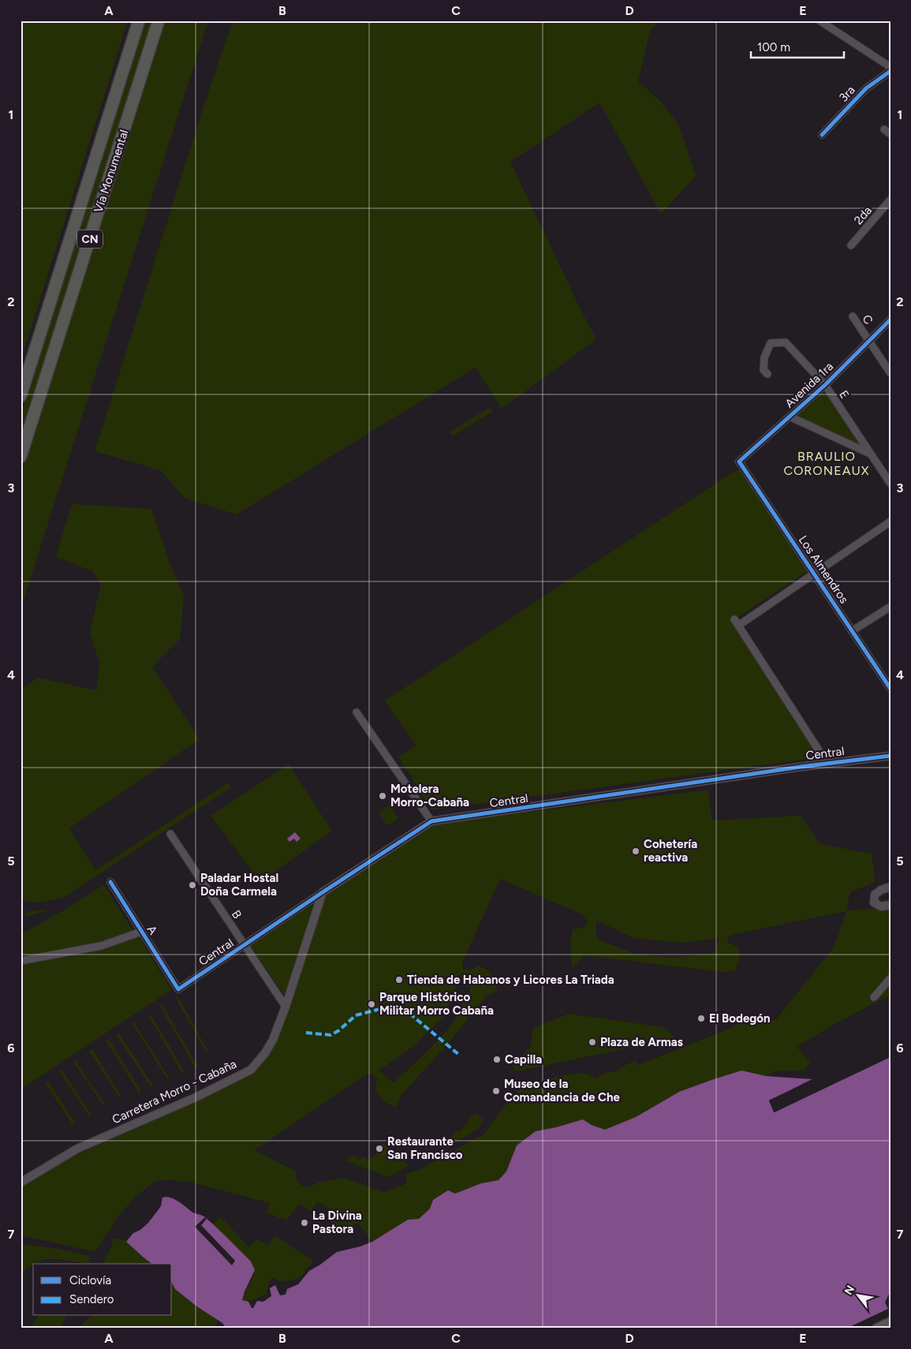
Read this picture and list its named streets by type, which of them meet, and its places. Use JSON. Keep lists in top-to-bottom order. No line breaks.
{"streets":{"highway":["Vía Monumental","CN"],"street":["3ra","2da","C","Avenida 1ra","E","Los Almendros","Central","B","A","Carretera Morro - Cabaña"]},"crossings":[["C","Avenida 1ra"],["Avenida 1ra","E"],["Avenida 1ra","Los Almendros"],["Central","B"],["Central","A"],["Central","Carretera Morro - Cabaña"],["B","Carretera Morro - Cabaña"]],"districts":["BRAULIO CORONEAUX"],"places":["Motelera Morro-Cabaña","Cohetería reactiva","Paladar Hostal Doña Carmela","Tienda de Habanos y Licores La Triada","Parque Histórico Militar Morro Cabaña","El Bodegón","Plaza de Armas","Capilla","Museo de la Comandancia de Che","Restaurante San Francisco","La Divina Pastora"],"legend":["Ciclovía","Sendero"],"scale_bar":"100 m","north":"top left","grid":{"columns":["A","B","C","D","E"],"rows":["1","2","3","4","5","6","7"]}}
